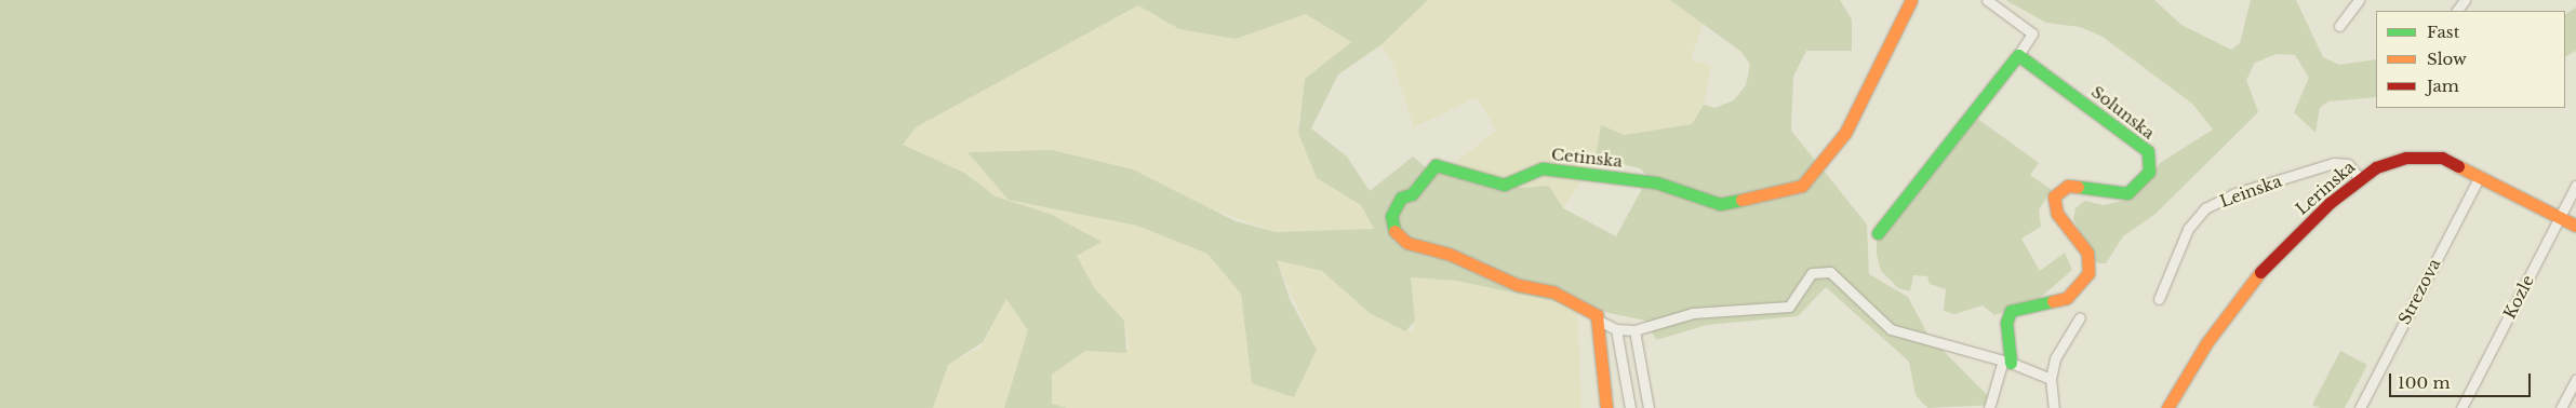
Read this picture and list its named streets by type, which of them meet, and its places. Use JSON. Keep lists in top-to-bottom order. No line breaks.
{"streets":{"street":["Solunska","Cetinska","Lerinska","Leinska","Strezova","Kozle"]},"crossings":[["Solunska","Cetinska"],["Lerinska","Leinska"],["Lerinska","Strezova"],["Lerinska","Kozle"]],"legend":["Fast","Slow","Jam"],"scale_bar":"100 m"}
